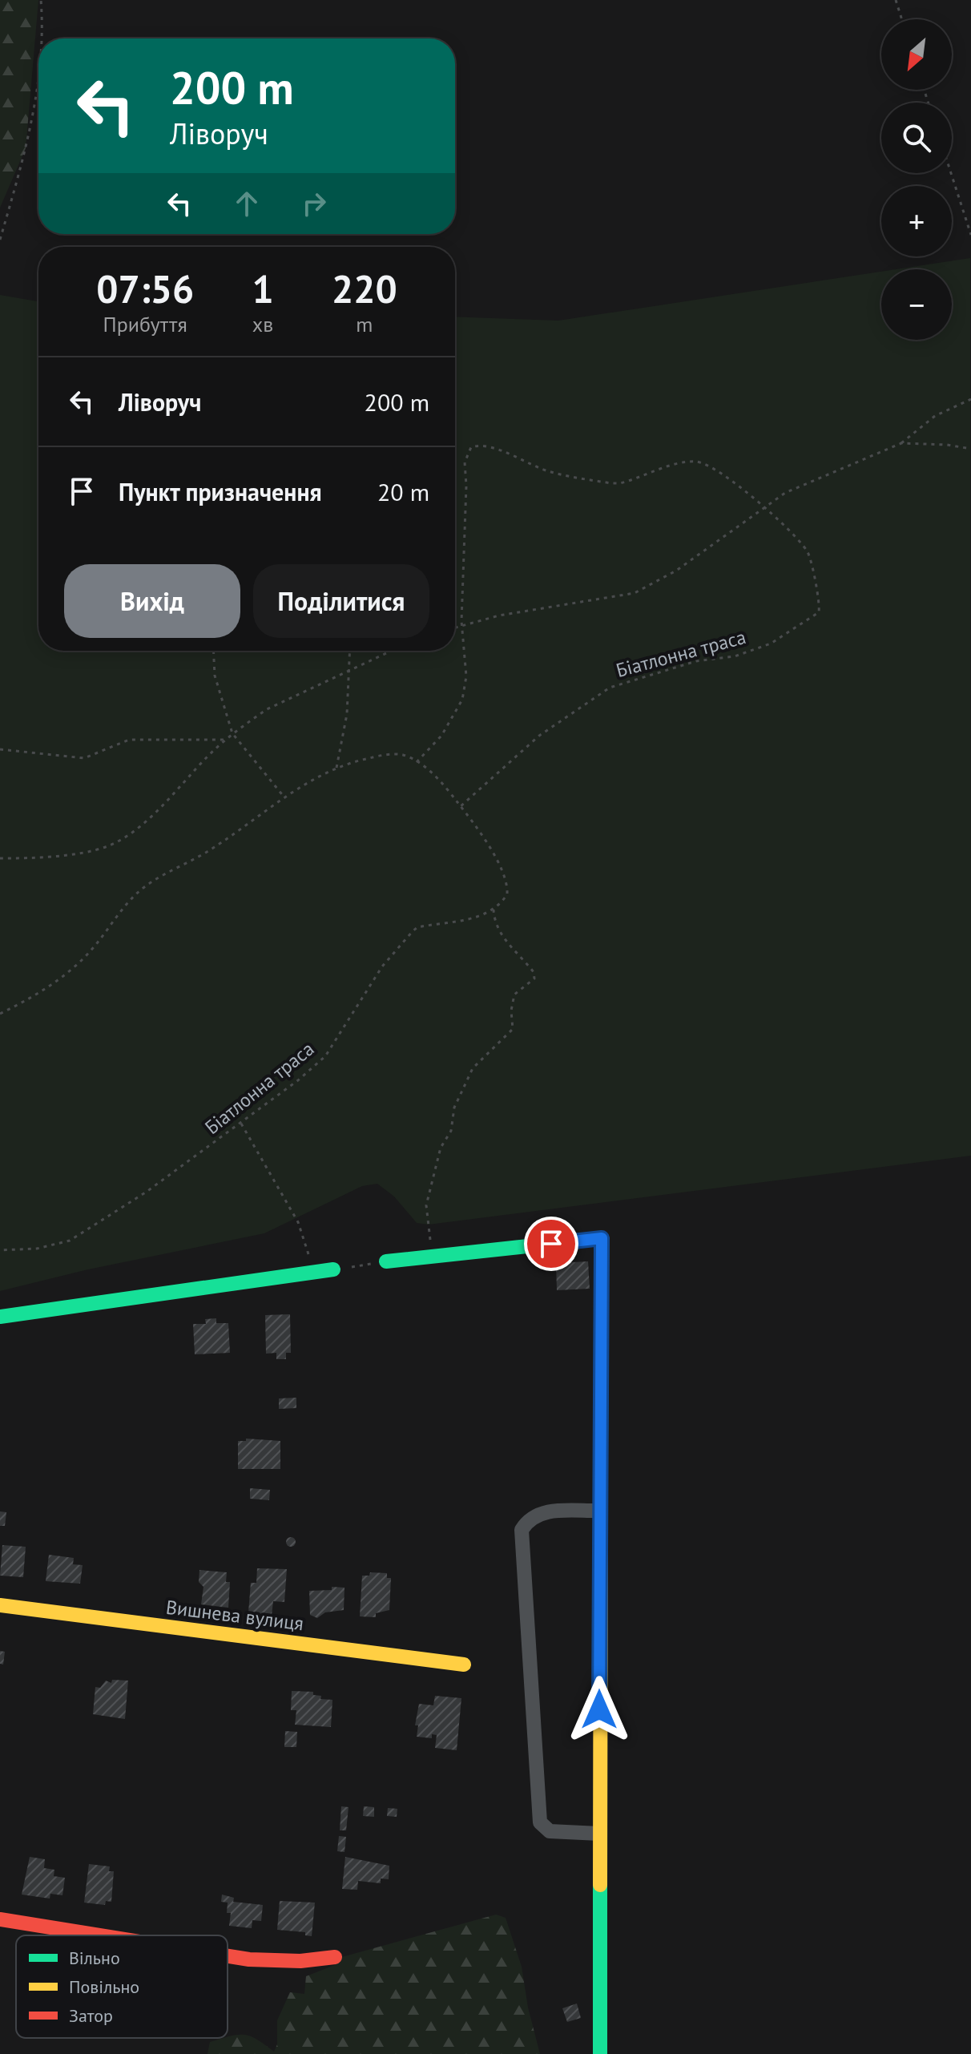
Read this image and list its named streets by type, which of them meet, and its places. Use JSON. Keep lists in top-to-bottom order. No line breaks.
{"streets":{"street":["Вишнева вулиця"],"path":["Біатлонна траса"]},"legend":["Вільно","Повільно","Затор"],"north":"bottom left","page":{"map_buttons":["+","−"],"turn":["200 m","Ліворуч"],"eta":["07:56","Прибуття","1","хв","220","m"],"list":[{"name":"Ліворуч","value":"200 m"},{"name":"Пункт призначення","value":"20 m"}],"buttons":["Вихід","Поділитися"]}}
